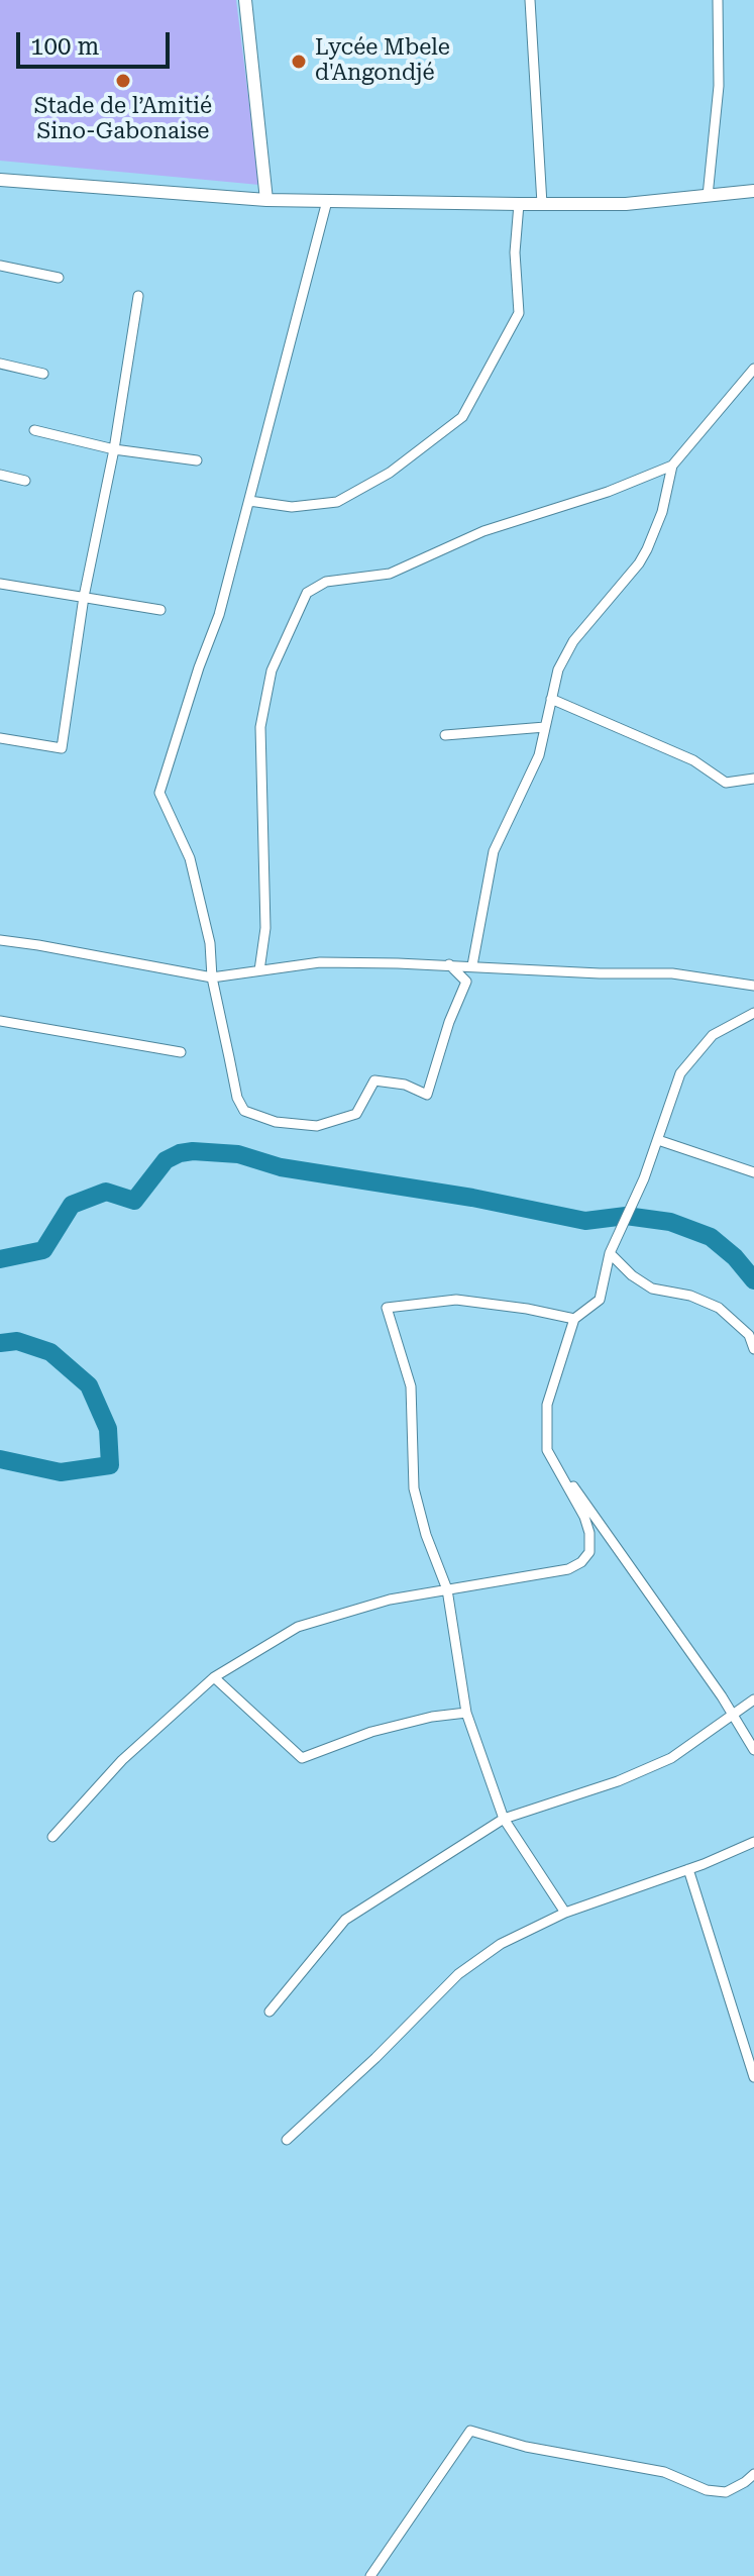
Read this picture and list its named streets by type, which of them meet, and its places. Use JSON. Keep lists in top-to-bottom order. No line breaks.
{"places":["Lycée Mbele d'Angondjé","Stade de l’Amitié Sino-Gabonaise"],"scale_bar":"100 m"}
